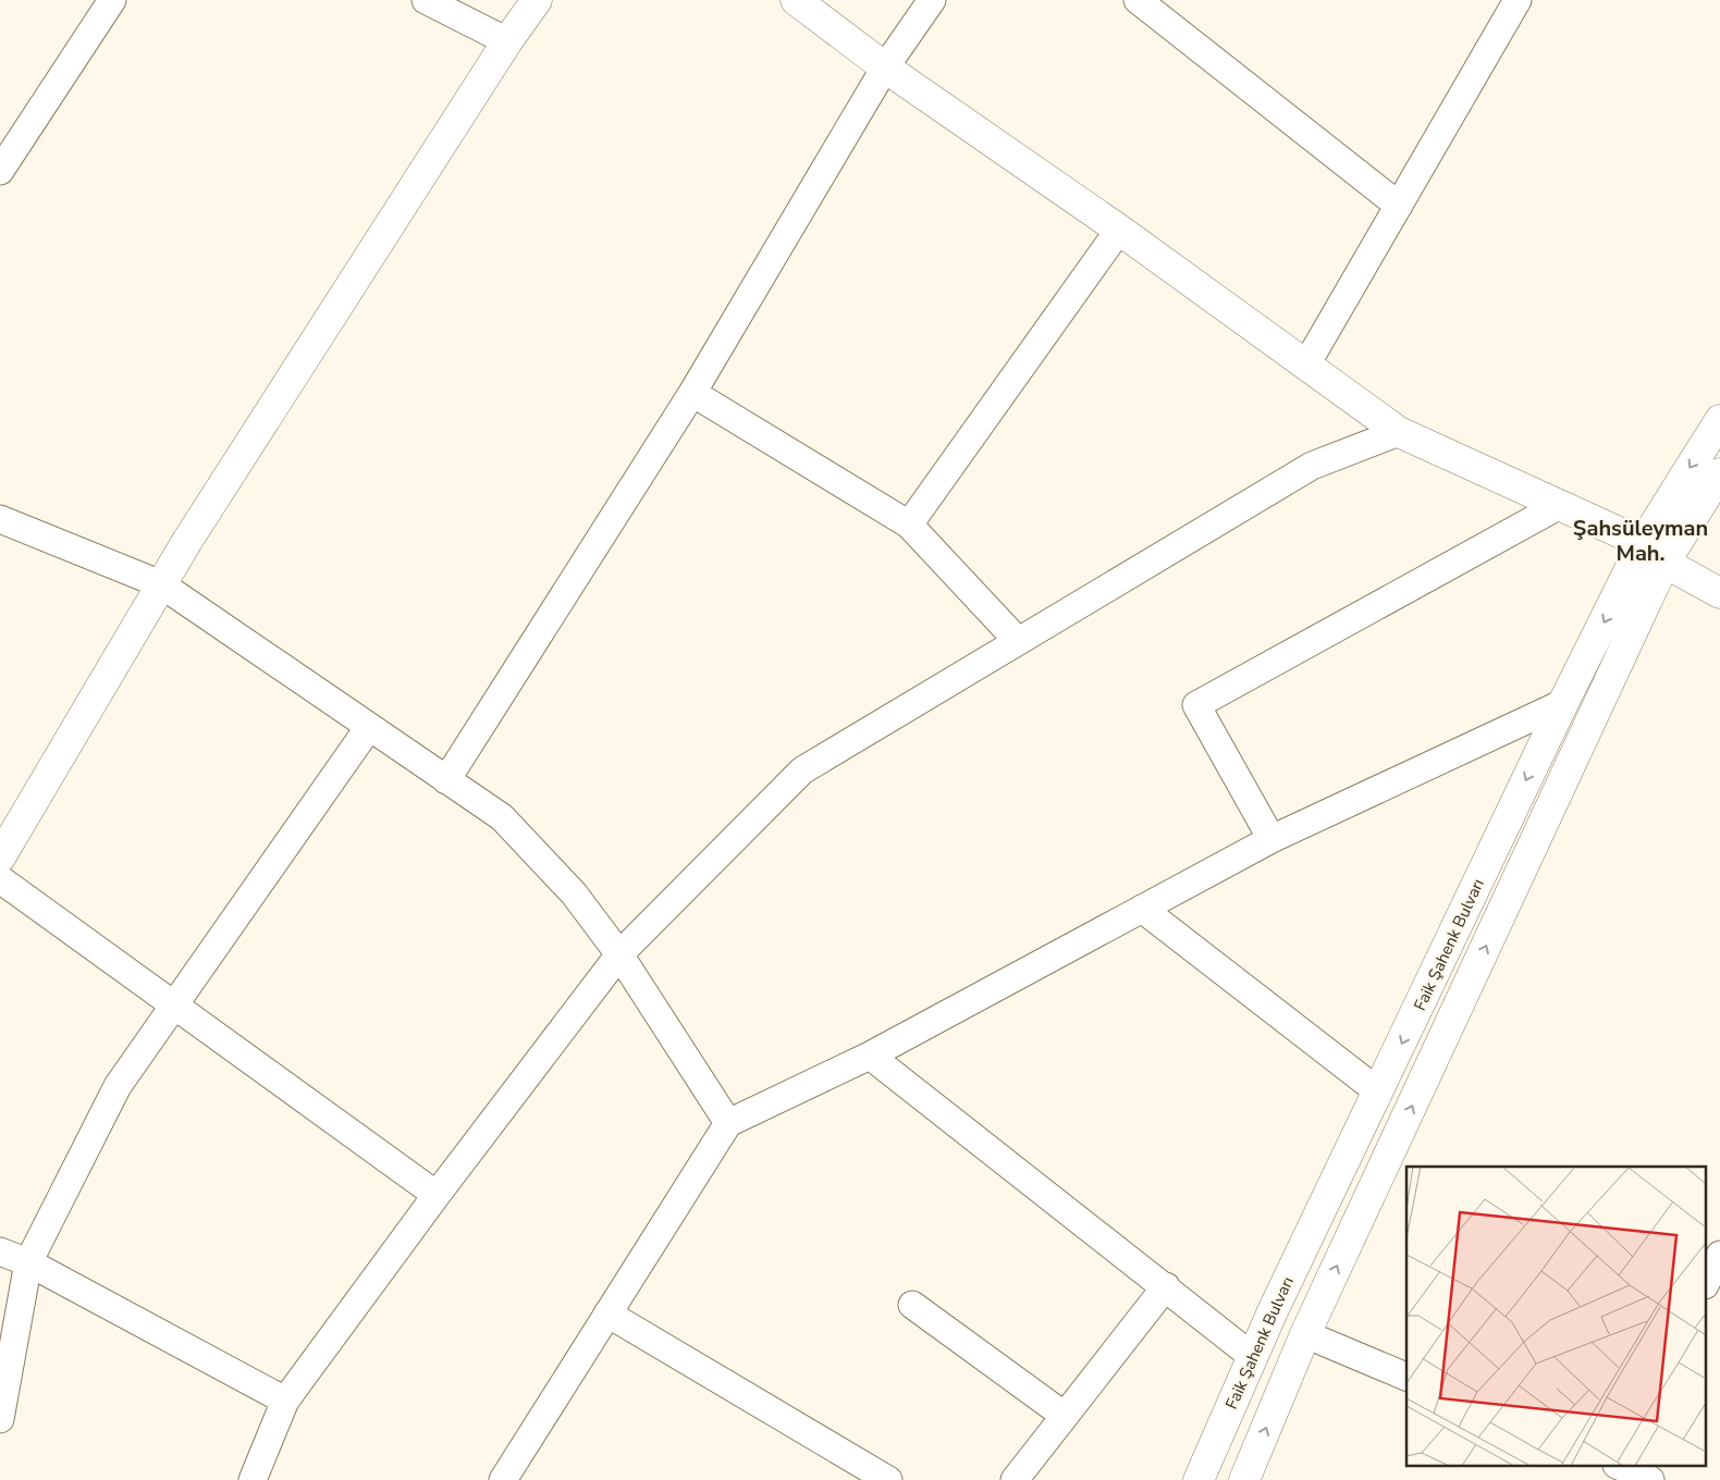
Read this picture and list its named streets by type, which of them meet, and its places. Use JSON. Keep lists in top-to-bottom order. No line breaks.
{"streets":{"main road":["Faik Şahenk Bulvarı"]},"districts":["Şahsüleyman Mah."]}
